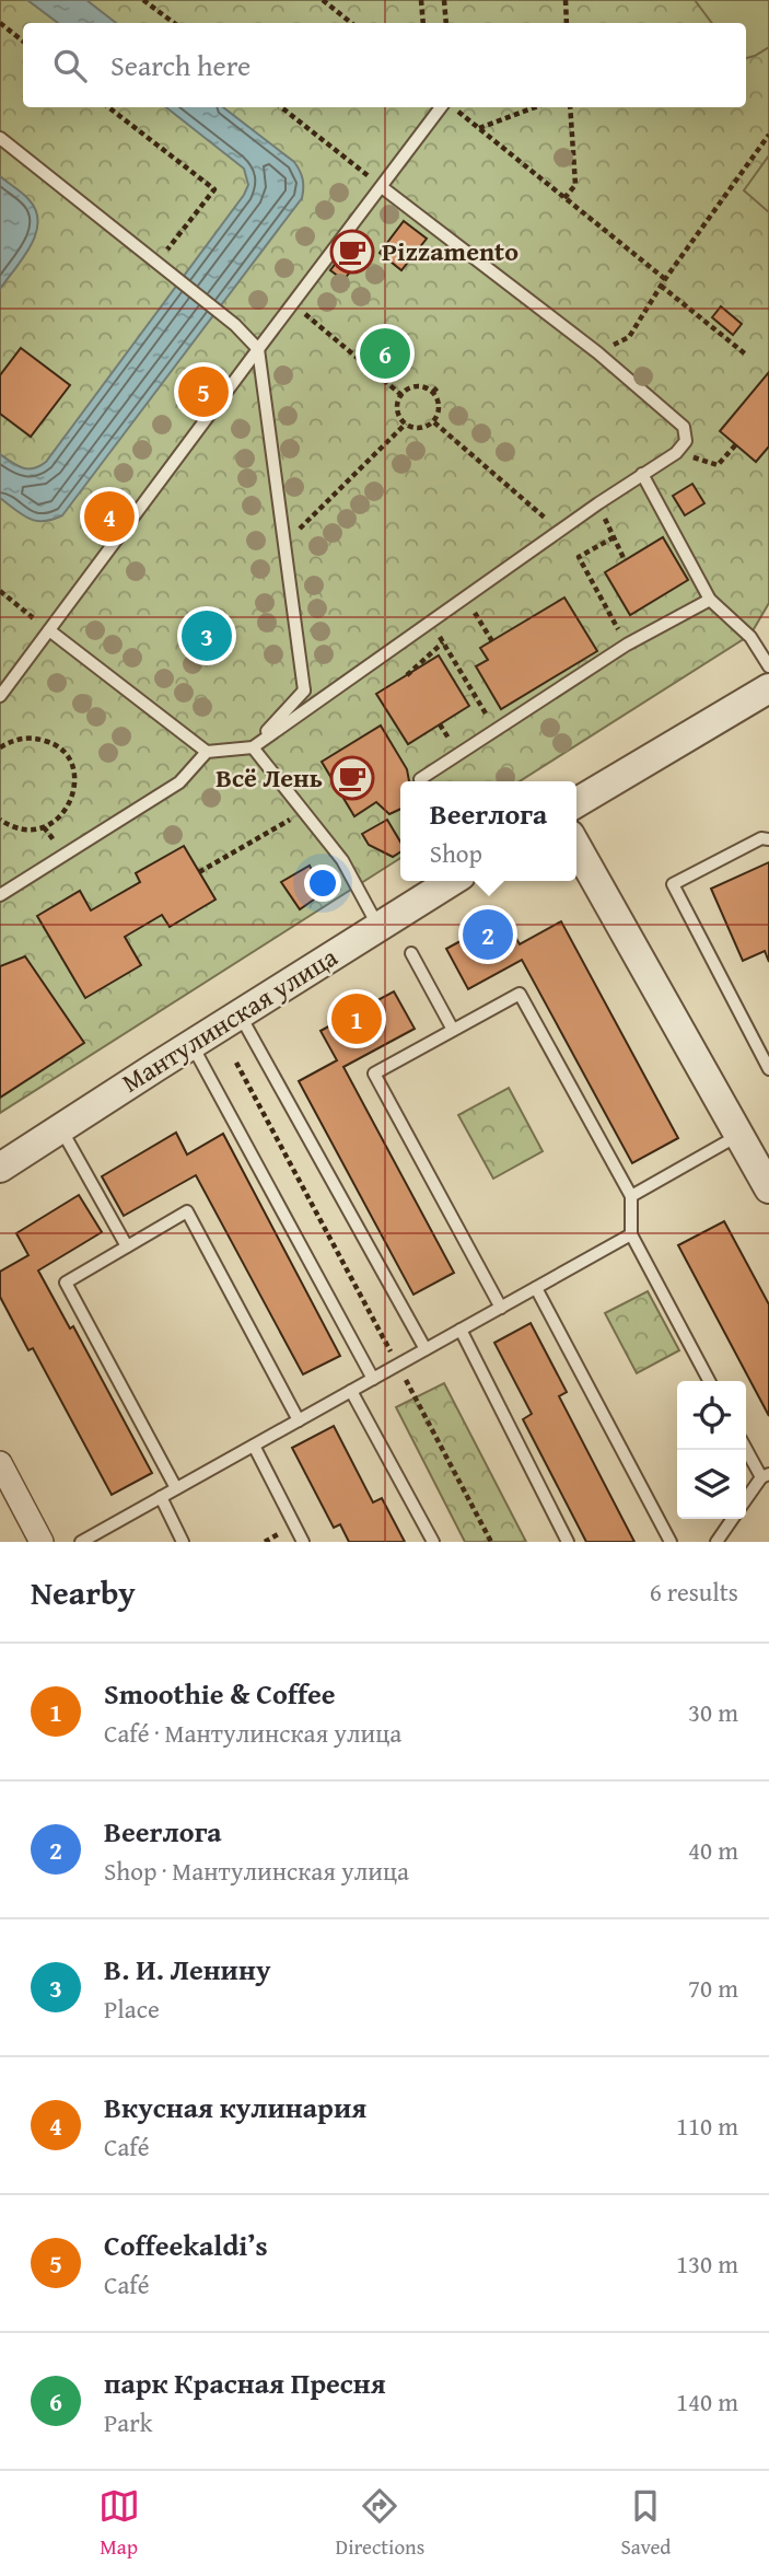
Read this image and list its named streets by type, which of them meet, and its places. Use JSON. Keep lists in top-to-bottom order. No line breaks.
{"streets":{"street":["Мантулинская улица"]},"places":{"cafe":["Pizzamento","Всё Лень"]},"page":{"search":"Search here","pins":["6","5","4","3","2","1"],"popup":["Beerлога","Shop"],"heading":["Nearby","6 results"],"list":[{"mark":"1","name":"Smoothie & Coffee","note":"Café · Мантулинская улица","value":"30 m"},{"mark":"2","name":"Beerлога","note":"Shop · Мантулинская улица","value":"40 m"},{"mark":"3","name":"В. И. Ленину","note":"Place","value":"70 m"},{"mark":"4","name":"Вкусная кулинария","note":"Café","value":"110 m"},{"mark":"5","name":"Coffeekaldi’s","note":"Café","value":"130 m"},{"mark":"6","name":"парк Красная Пресня","note":"Park","value":"140 m"}],"nav":["Map","Directions","Saved"]}}
